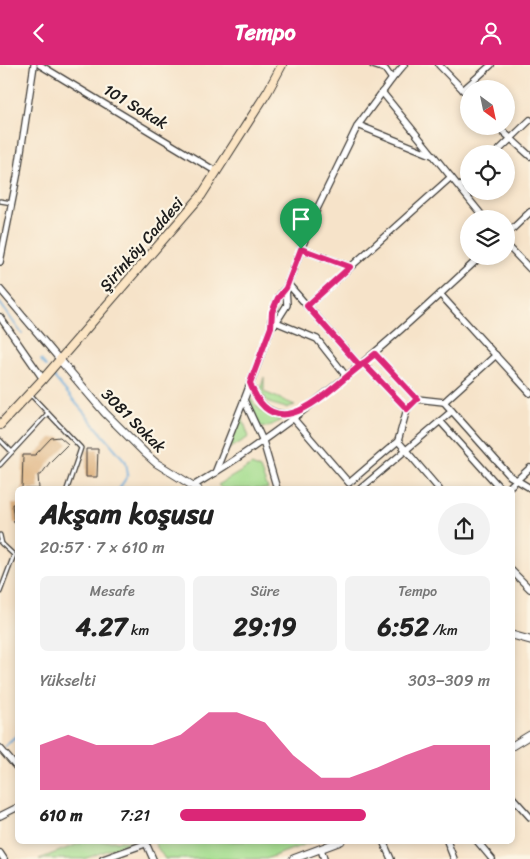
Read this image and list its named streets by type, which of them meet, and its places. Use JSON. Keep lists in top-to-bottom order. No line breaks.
{"streets":{"main road":["Şirinköy Caddesi"],"street":["101 Sokak","3081 Sokak"]},"crossings":[["101 Sokak","Şirinköy Caddesi"],["Şirinköy Caddesi","3081 Sokak"]],"north":"bottom right","page":{"header":"Tempo","heading":["Akşam koşusu","20:57 · 7 × 610 m"],"stats":[["Mesafe","4.27 km"],["Süre","29:19"],["Tempo","6:52 /km"]],"chart":["Yükselti","303–309 m"],"list":[{"name":"610 m","note":"7:21"}]}}
